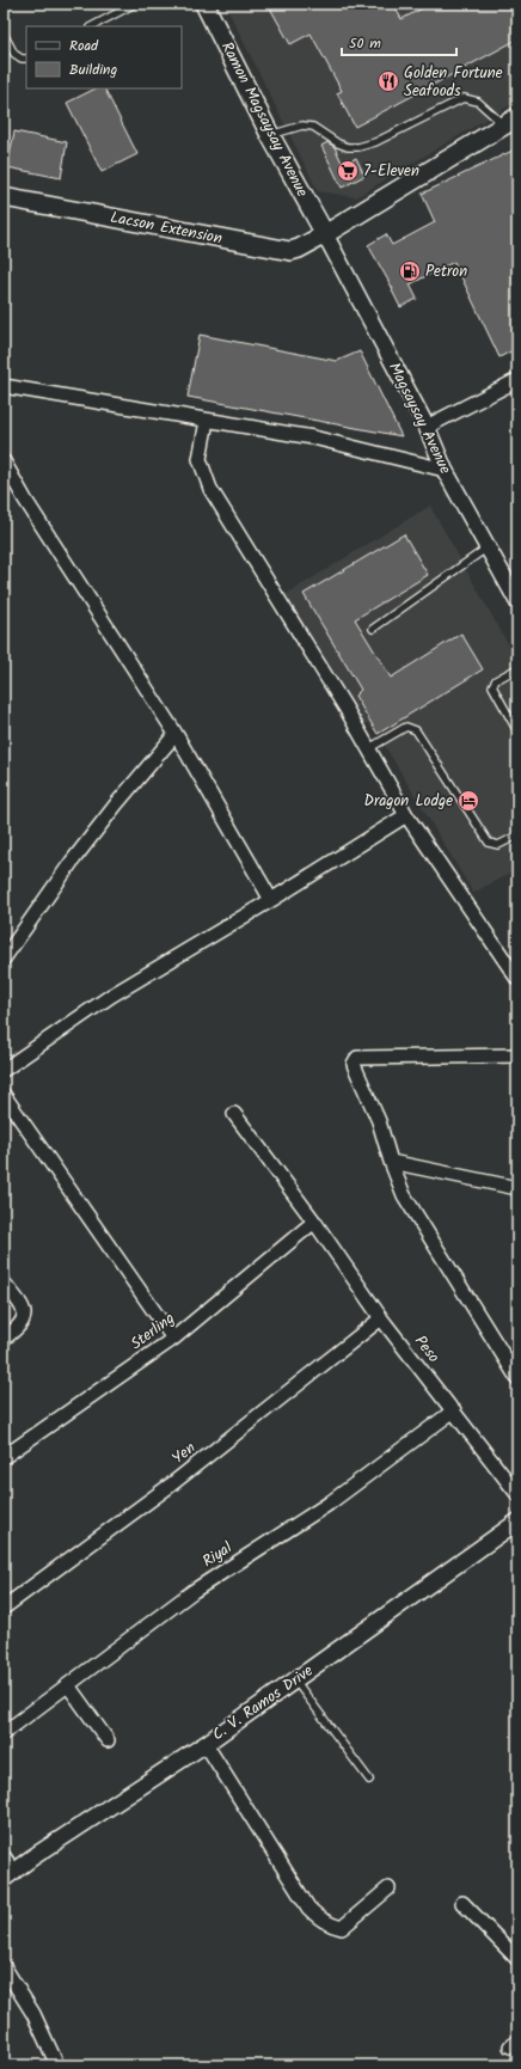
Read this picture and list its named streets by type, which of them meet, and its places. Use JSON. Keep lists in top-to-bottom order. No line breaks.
{"streets":{"main road":["Ramon Magsaysay Avenue","Lacson Extension"],"street":["Magsaysay Avenue","Sterling","Peso","Yen","Riyal","C. V. Ramos Drive"]},"crossings":[["Ramon Magsaysay Avenue","Lacson Extension"],["Ramon Magsaysay Avenue","Magsaysay Avenue"],["Lacson Extension","Magsaysay Avenue"],["Sterling","Peso"],["Peso","Yen"],["Peso","Riyal"]],"places":{"restaurant":["Golden Fortune Seafoods"],"supermarket":["7-Eleven"],"fuel station":["Petron"],"hotel":["Dragon Lodge"]},"legend":["Road","Building"],"scale_bar":"50 m"}
